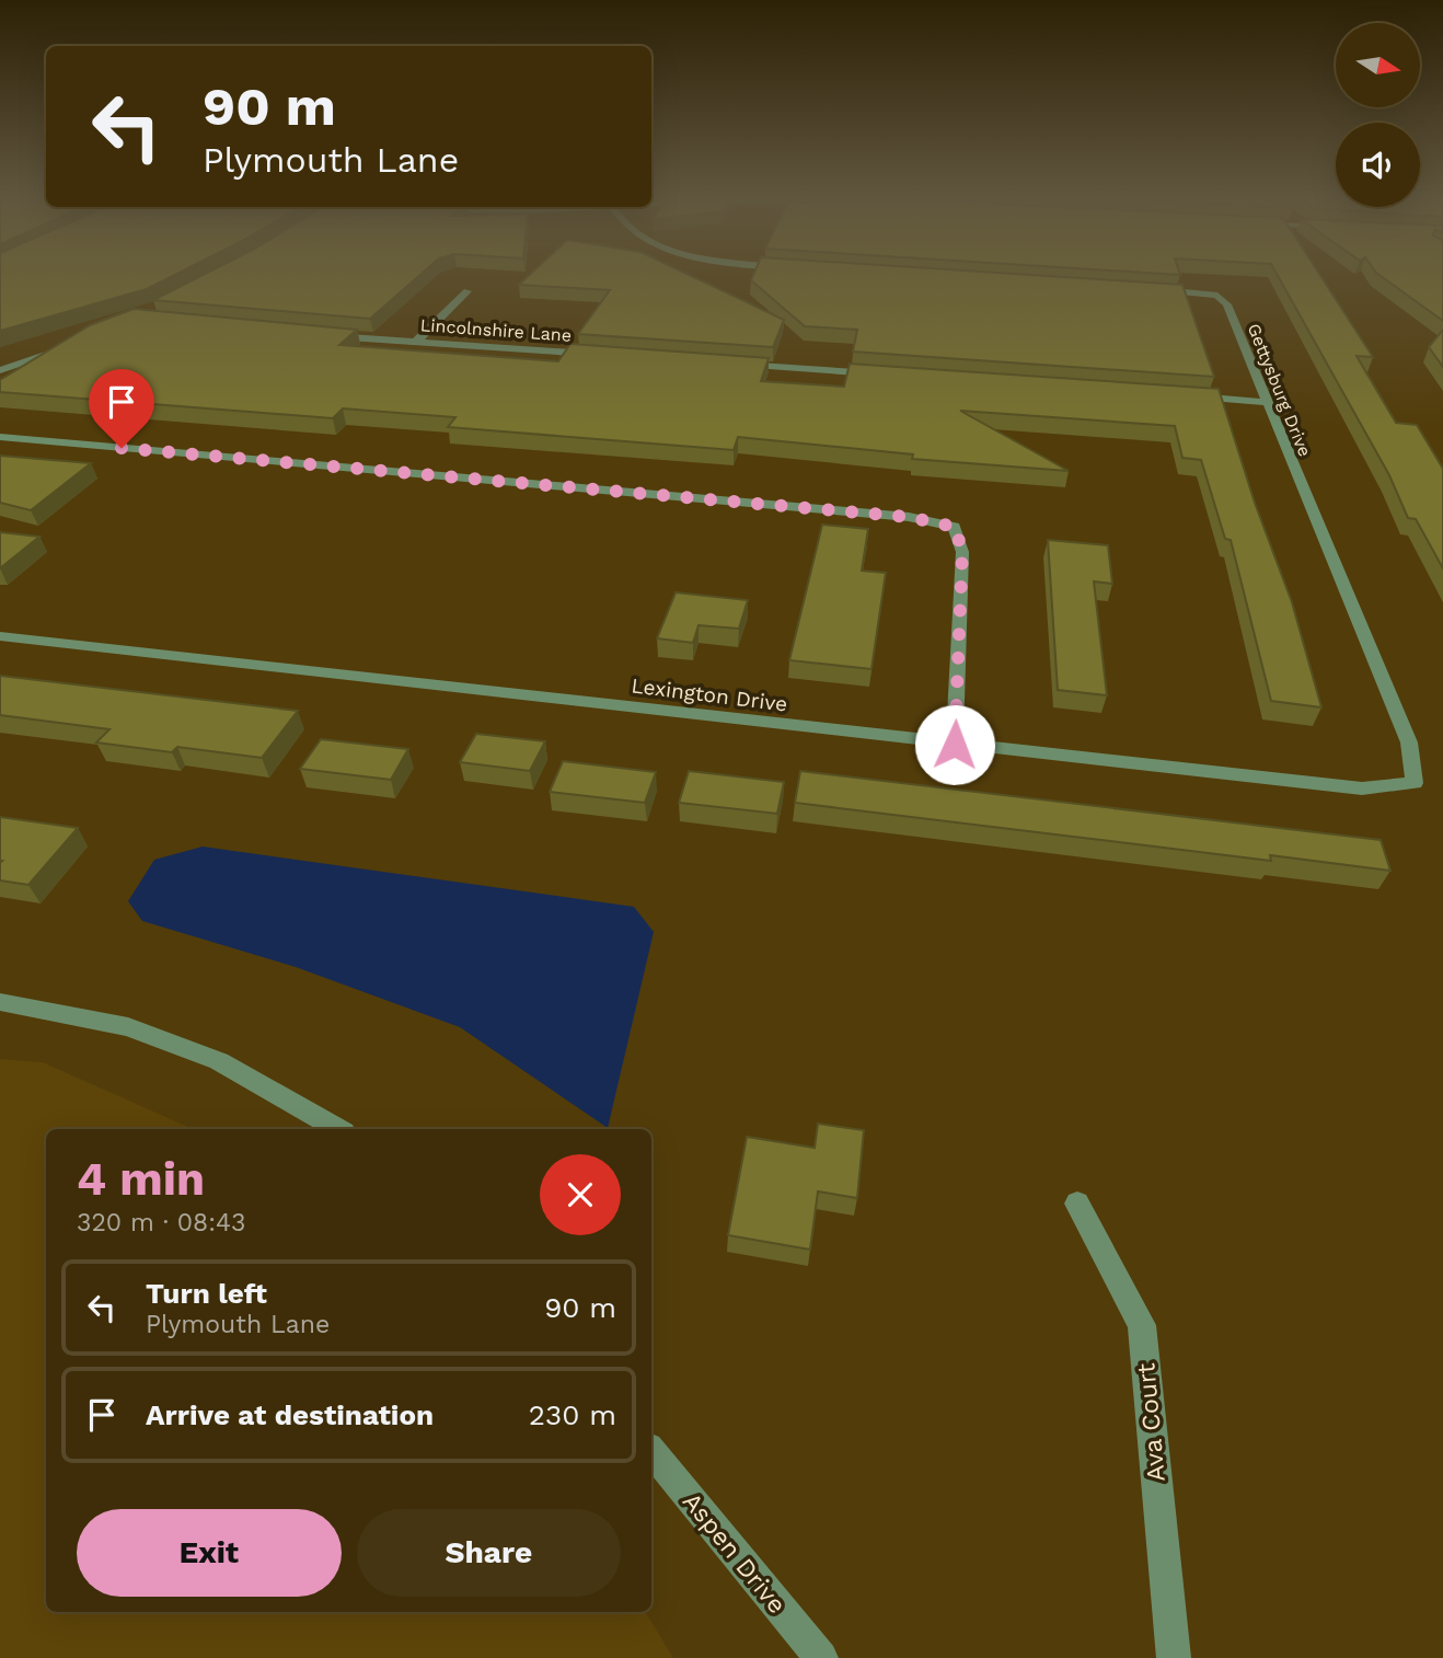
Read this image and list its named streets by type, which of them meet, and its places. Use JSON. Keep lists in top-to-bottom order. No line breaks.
{"streets":{"street":["Lincolnshire Lane","Gettysburg Drive","Lexington Drive","Ava Court","Aspen Drive"]},"crossings":[["Gettysburg Drive","Lexington Drive"]],"north":"right","page":{"turn":["90 m","Plymouth Lane"],"heading":["4 min","320 m · 08:43"],"list":[{"name":"Turn left","note":"Plymouth Lane","value":"90 m"},{"name":"Arrive at destination","value":"230 m"}],"buttons":["Exit","Share"]}}
